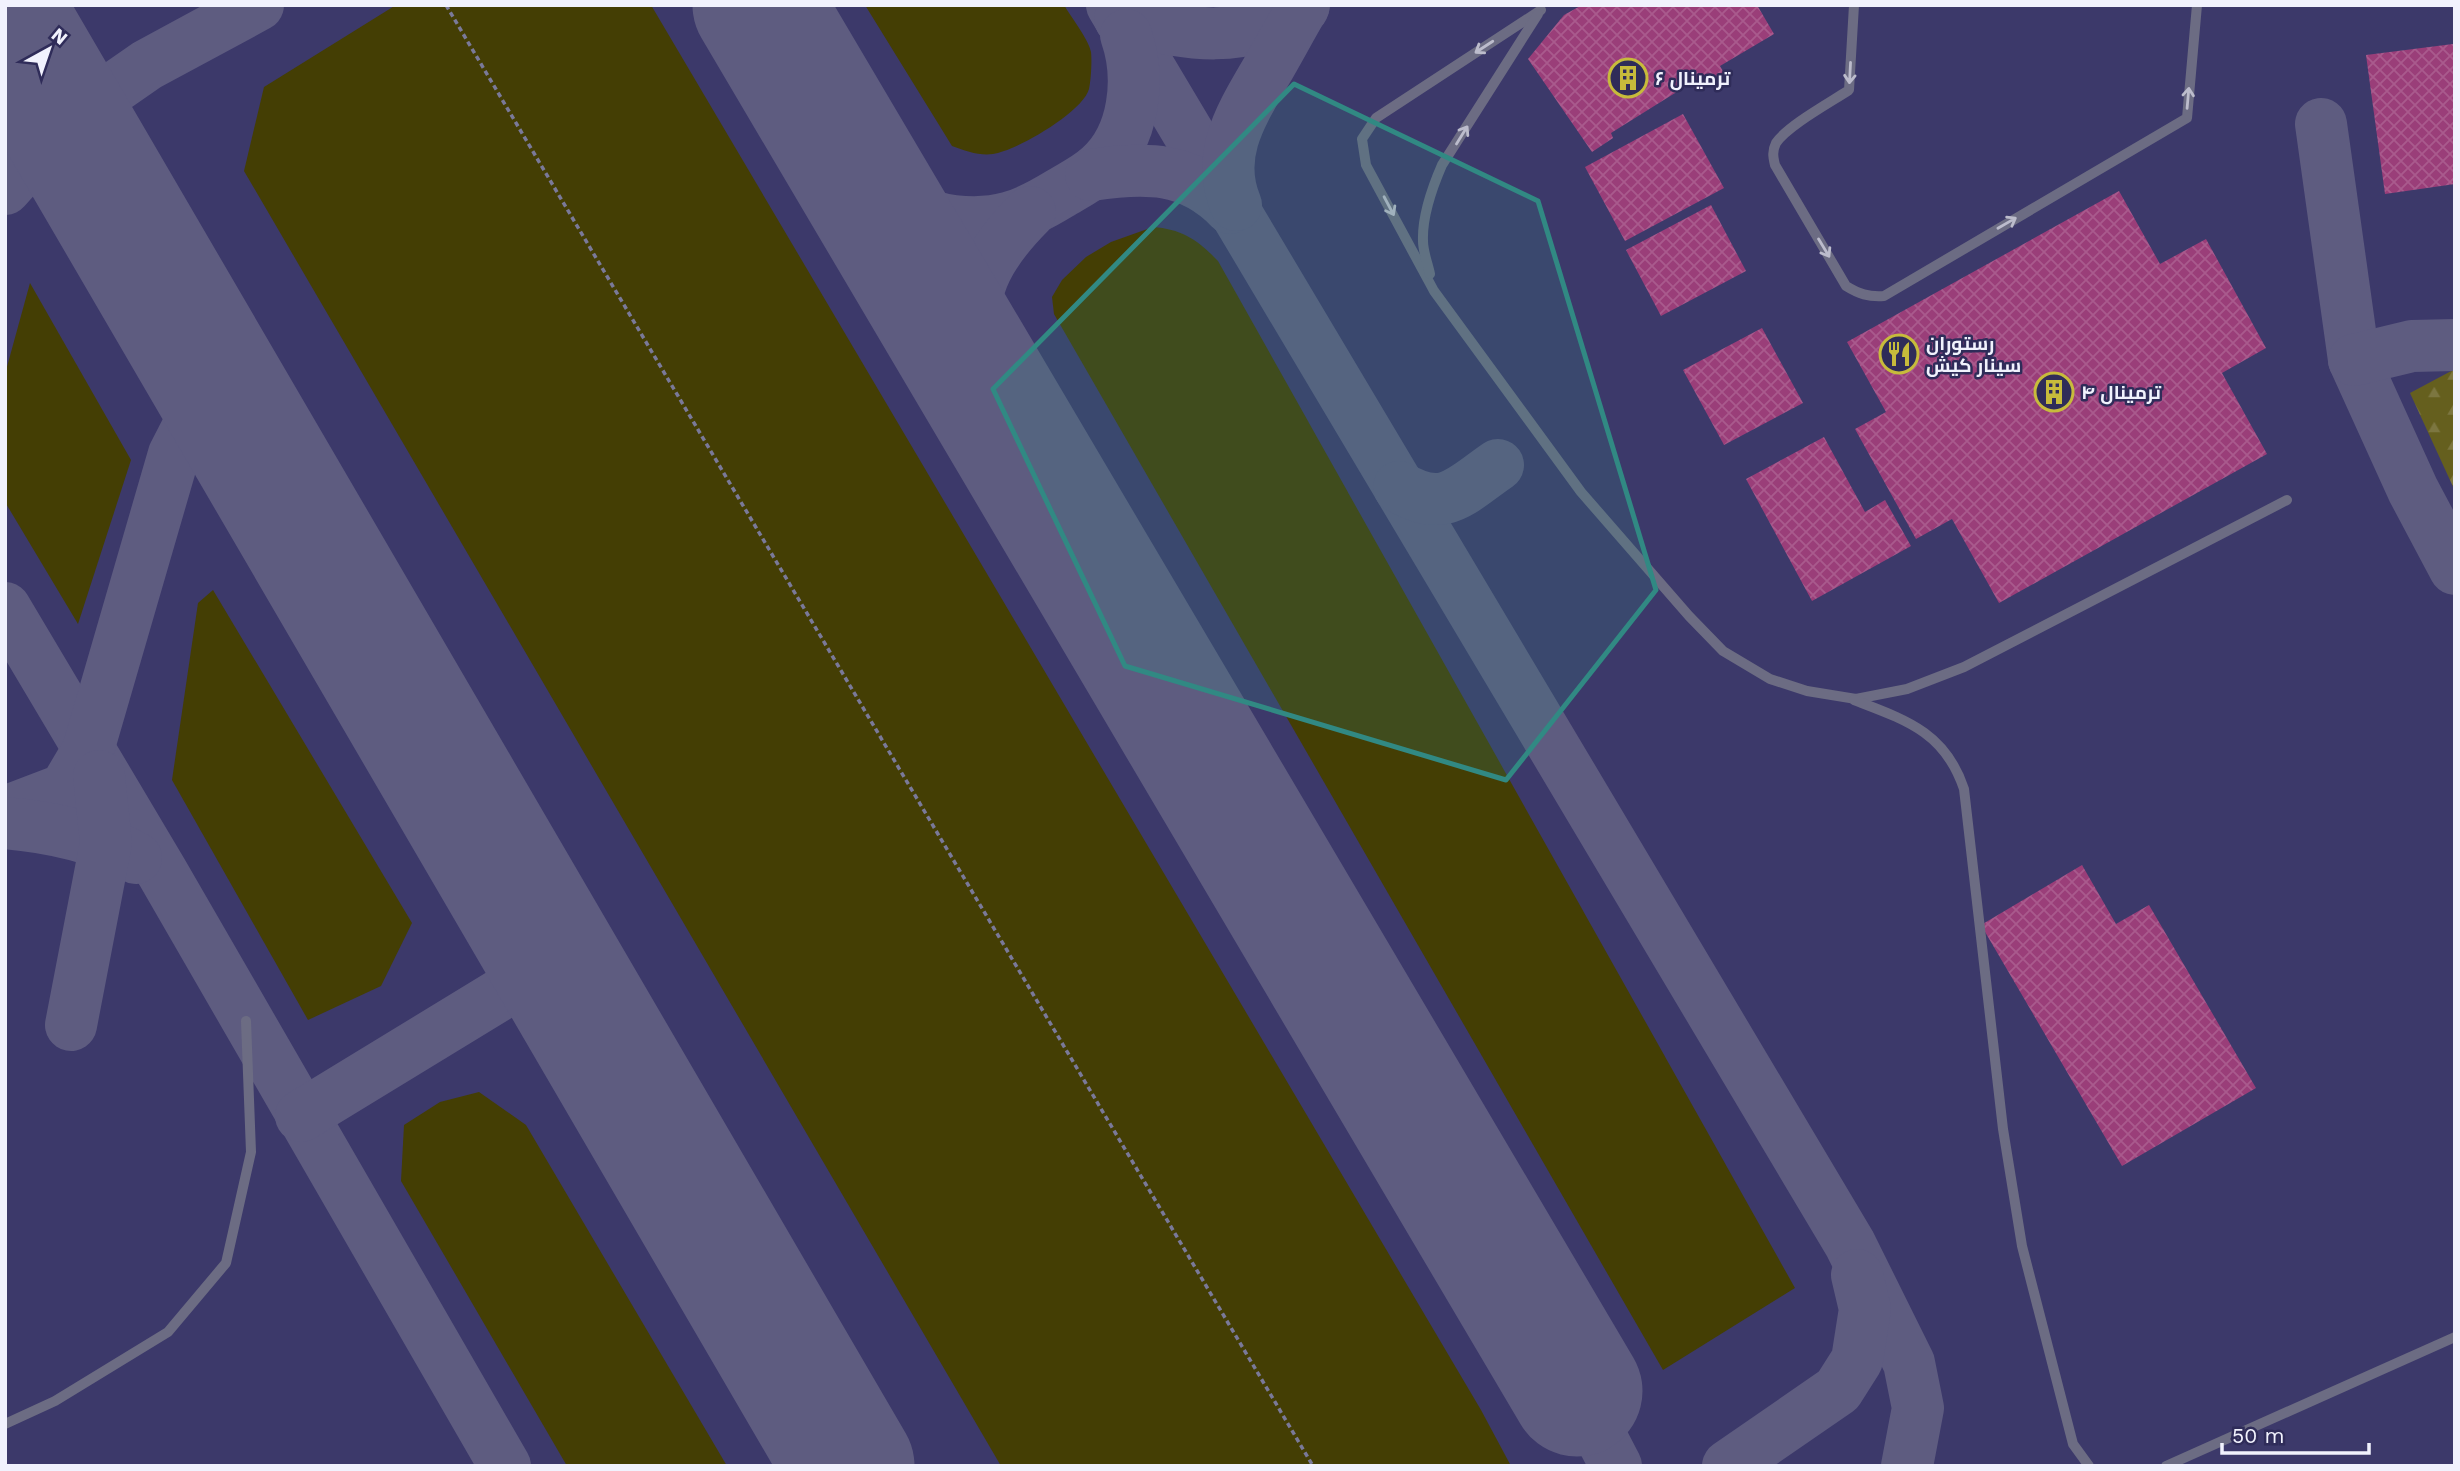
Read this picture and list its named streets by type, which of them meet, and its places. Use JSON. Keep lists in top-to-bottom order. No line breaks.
{"places":{"building":["ترمینال ۶","ترمینال ۴"],"restaurant":["رستوران سینار کیش"]},"scale_bar":"50 m","north":"top right"}
